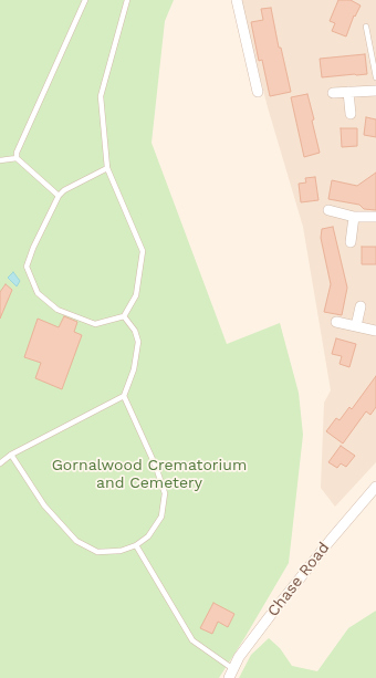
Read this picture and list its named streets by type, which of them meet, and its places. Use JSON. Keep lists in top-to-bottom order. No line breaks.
{"streets":{"street":["Chase Road"]},"parks":["Gornalwood Crematorium and Cemetery"]}
